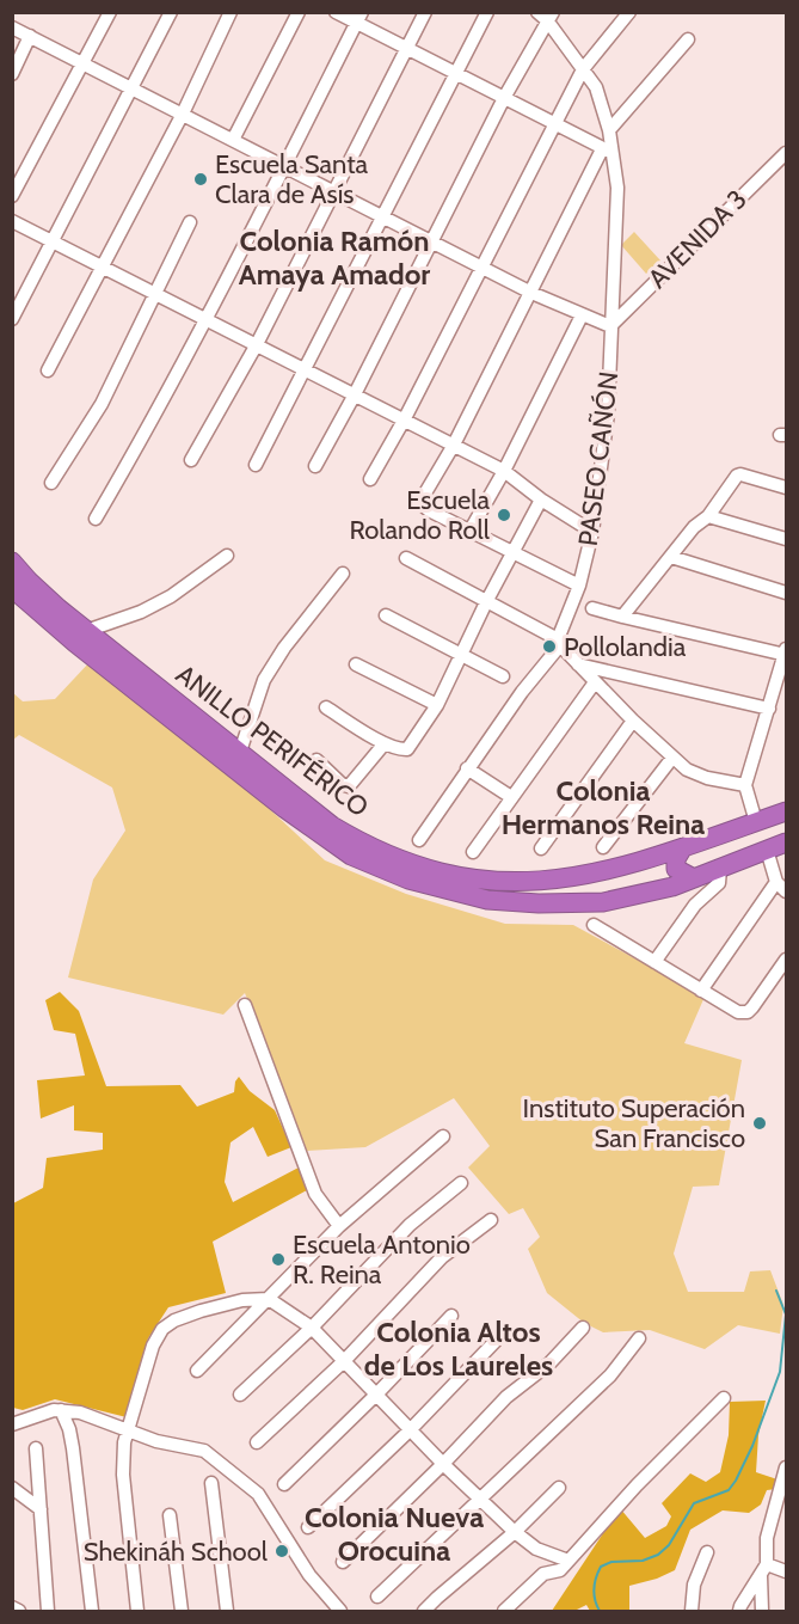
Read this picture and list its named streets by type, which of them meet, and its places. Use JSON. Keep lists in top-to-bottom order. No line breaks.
{"streets":{"highway":["ANILLO PERIFÉRICO"],"street":["AVENIDA 3","PASEO CAÑÓN"]},"crossings":[["AVENIDA 3","PASEO CAÑÓN"]],"districts":["Colonia Ramón Amaya Amador","Colonia Hermanos Reina","Colonia Altos de Los Laureles","Colonia Nueva Orocuina"],"places":["Escuela Santa Clara de Asís","Escuela Rolando Roll","Pollolandia","Instituto Superación San Francisco","Escuela Antonio R. Reina","Shekináh School"]}
